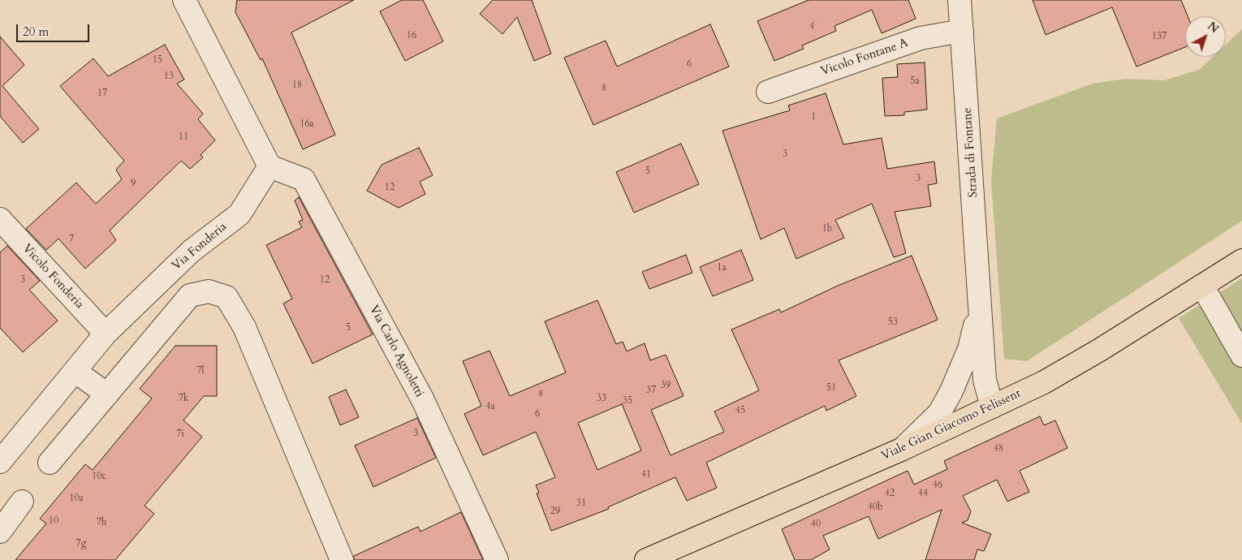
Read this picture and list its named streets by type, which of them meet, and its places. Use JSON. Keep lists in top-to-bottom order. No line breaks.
{"streets":{"main road":["Viale Gian Giacomo Felissent"],"street":["Vicolo Fontane A","Strada di Fontane","Via Fonderia","Vicolo Fonderia","Via Carlo Agnoletti"]},"crossings":[["Vicolo Fontane A","Strada di Fontane"],["Strada di Fontane","Viale Gian Giacomo Felissent"],["Via Fonderia","Vicolo Fonderia"],["Via Fonderia","Via Carlo Agnoletti"]],"house_numbers":["4","16","137","15","6","13","5a","18","8","17","1","16a","11","3","5","3","9","12","1b","7","1a","3","12","53","5","7l","39","51","37","8","7k","33","35","4a","45","6","3","7i","48","41","10c","46","42","44","10a","31","40b","29","10","7h","40","7g"],"scale_bar":"20 m","north":"top right"}
